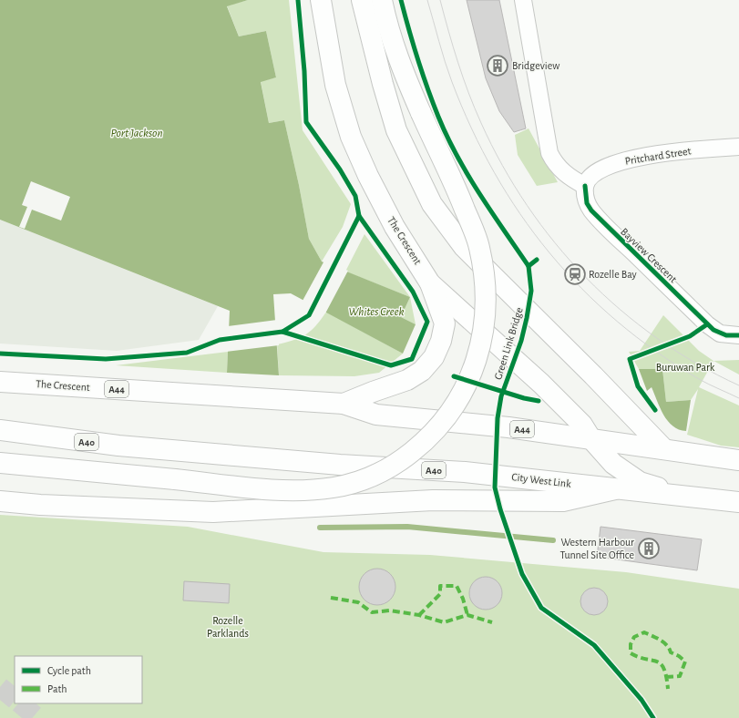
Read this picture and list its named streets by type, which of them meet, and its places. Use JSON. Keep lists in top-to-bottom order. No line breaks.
{"streets":{"main road":["The Crescent","A44","A40","City West Link"],"street":["Pritchard Street","Bayview Crescent"],"cycle path":["Green Link Bridge"]},"crossings":[["Pritchard Street","Bayview Crescent"],["The Crescent","A44"],["The Crescent","City West Link"]],"water":["Port Jackson","Whites Creek"],"parks":["Buruwan Park","Rozelle Parklands"],"places":{"building":["Bridgeview","Western Harbour Tunnel Site Office"],"station":["Rozelle Bay"]},"legend":["Cycle path","Path"]}
